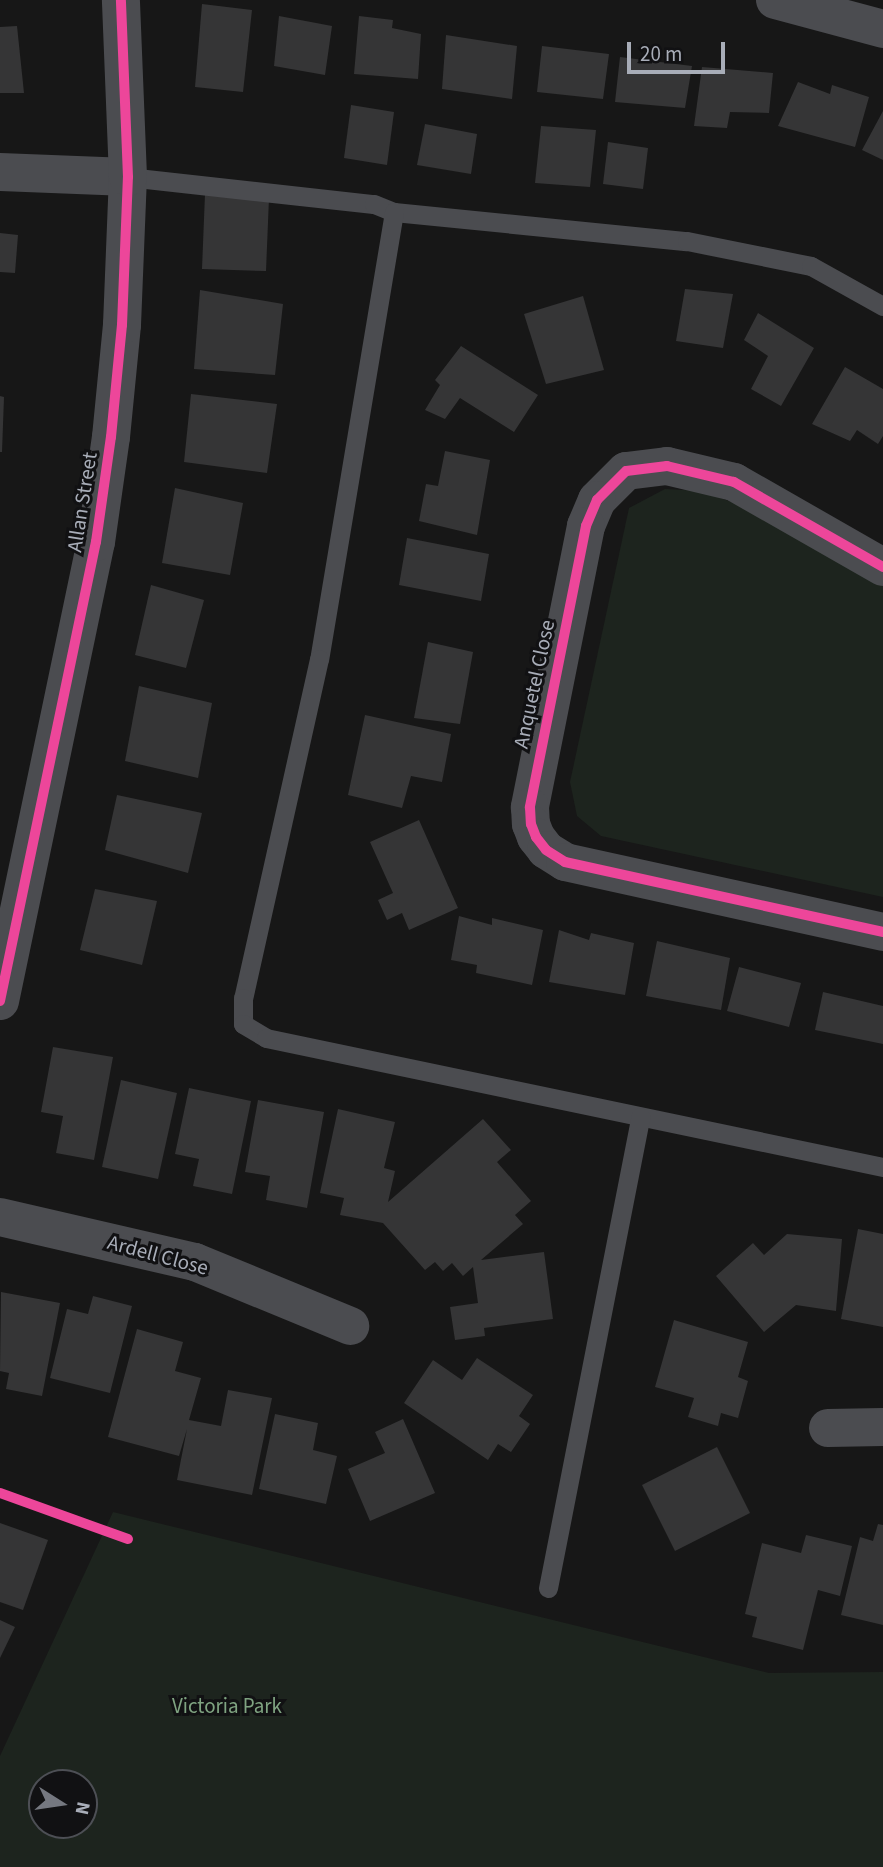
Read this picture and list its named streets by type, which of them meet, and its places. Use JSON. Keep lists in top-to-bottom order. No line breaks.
{"streets":{"street":["Allan Street","Anquetel Close","Ardell Close"]},"parks":["Victoria Park"],"scale_bar":"20 m","north":"right"}
